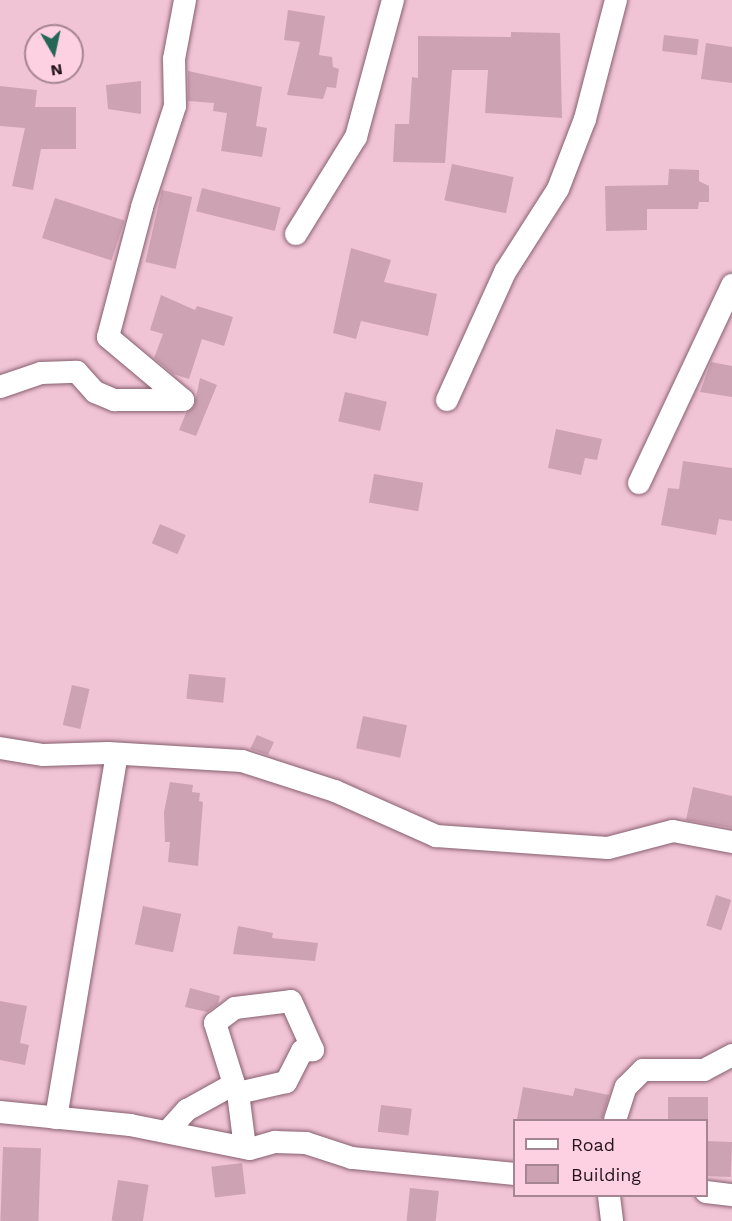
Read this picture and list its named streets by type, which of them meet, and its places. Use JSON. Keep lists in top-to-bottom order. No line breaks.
{"legend":["Road","Building"],"north":"bottom"}
